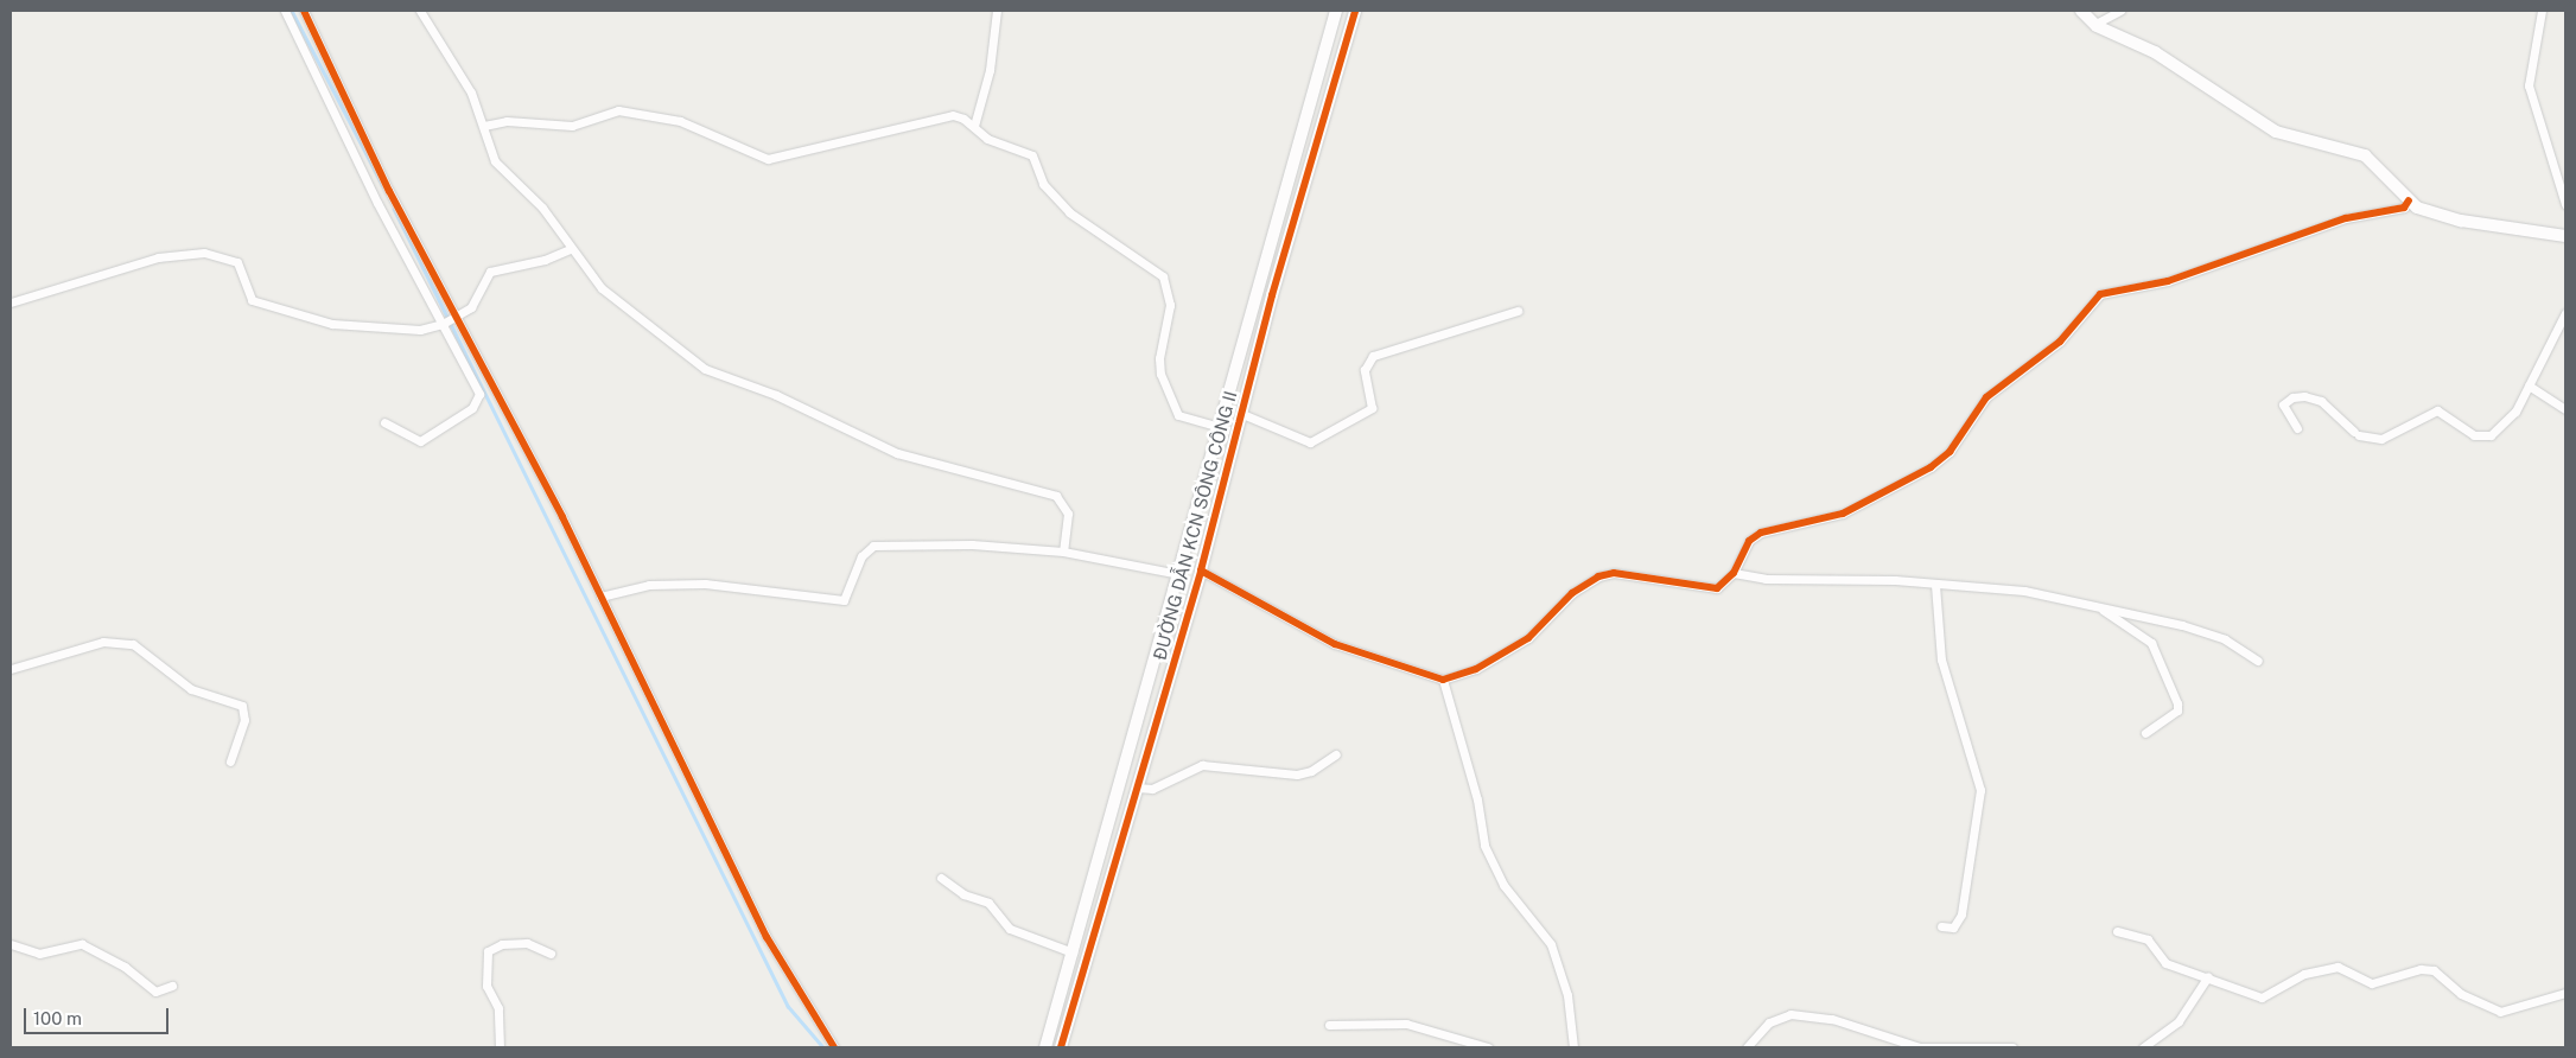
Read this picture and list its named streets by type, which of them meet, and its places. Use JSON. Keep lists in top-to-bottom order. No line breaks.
{"streets":{"street":["ĐƯỜNG DẪN KCN SÔNG CÔNG II"]},"scale_bar":"100 m"}
